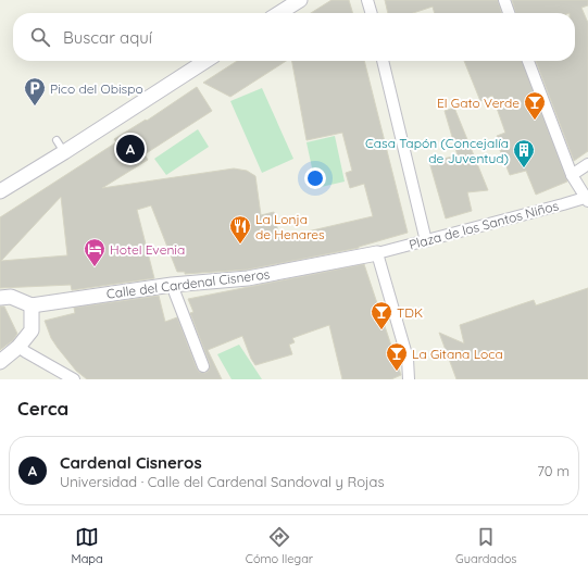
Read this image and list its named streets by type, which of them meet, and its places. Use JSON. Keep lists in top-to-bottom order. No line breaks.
{"streets":{"street":["Plaza de los Santos Niños","Calle del Cardenal Cisneros"]},"crossings":[["Plaza de los Santos Niños","Calle del Cardenal Cisneros"]],"places":{"parking":["Pico del Obispo"],"bar":["El Gato Verde","TDK","La Gitana Loca"],"building":["Casa Tapón (Concejalía de Juventud)"],"restaurant":["La Lonja de Henares"],"hotel":["Hotel Evenia"]},"page":{"search":"Buscar aquí","pins":"A","heading":"Cerca","list":[{"mark":"A","name":"Cardenal Cisneros","note":"Universidad · Calle del Cardenal Sandoval y Rojas","value":"70 m"}],"nav":["Mapa","Cómo llegar","Guardados"]}}
